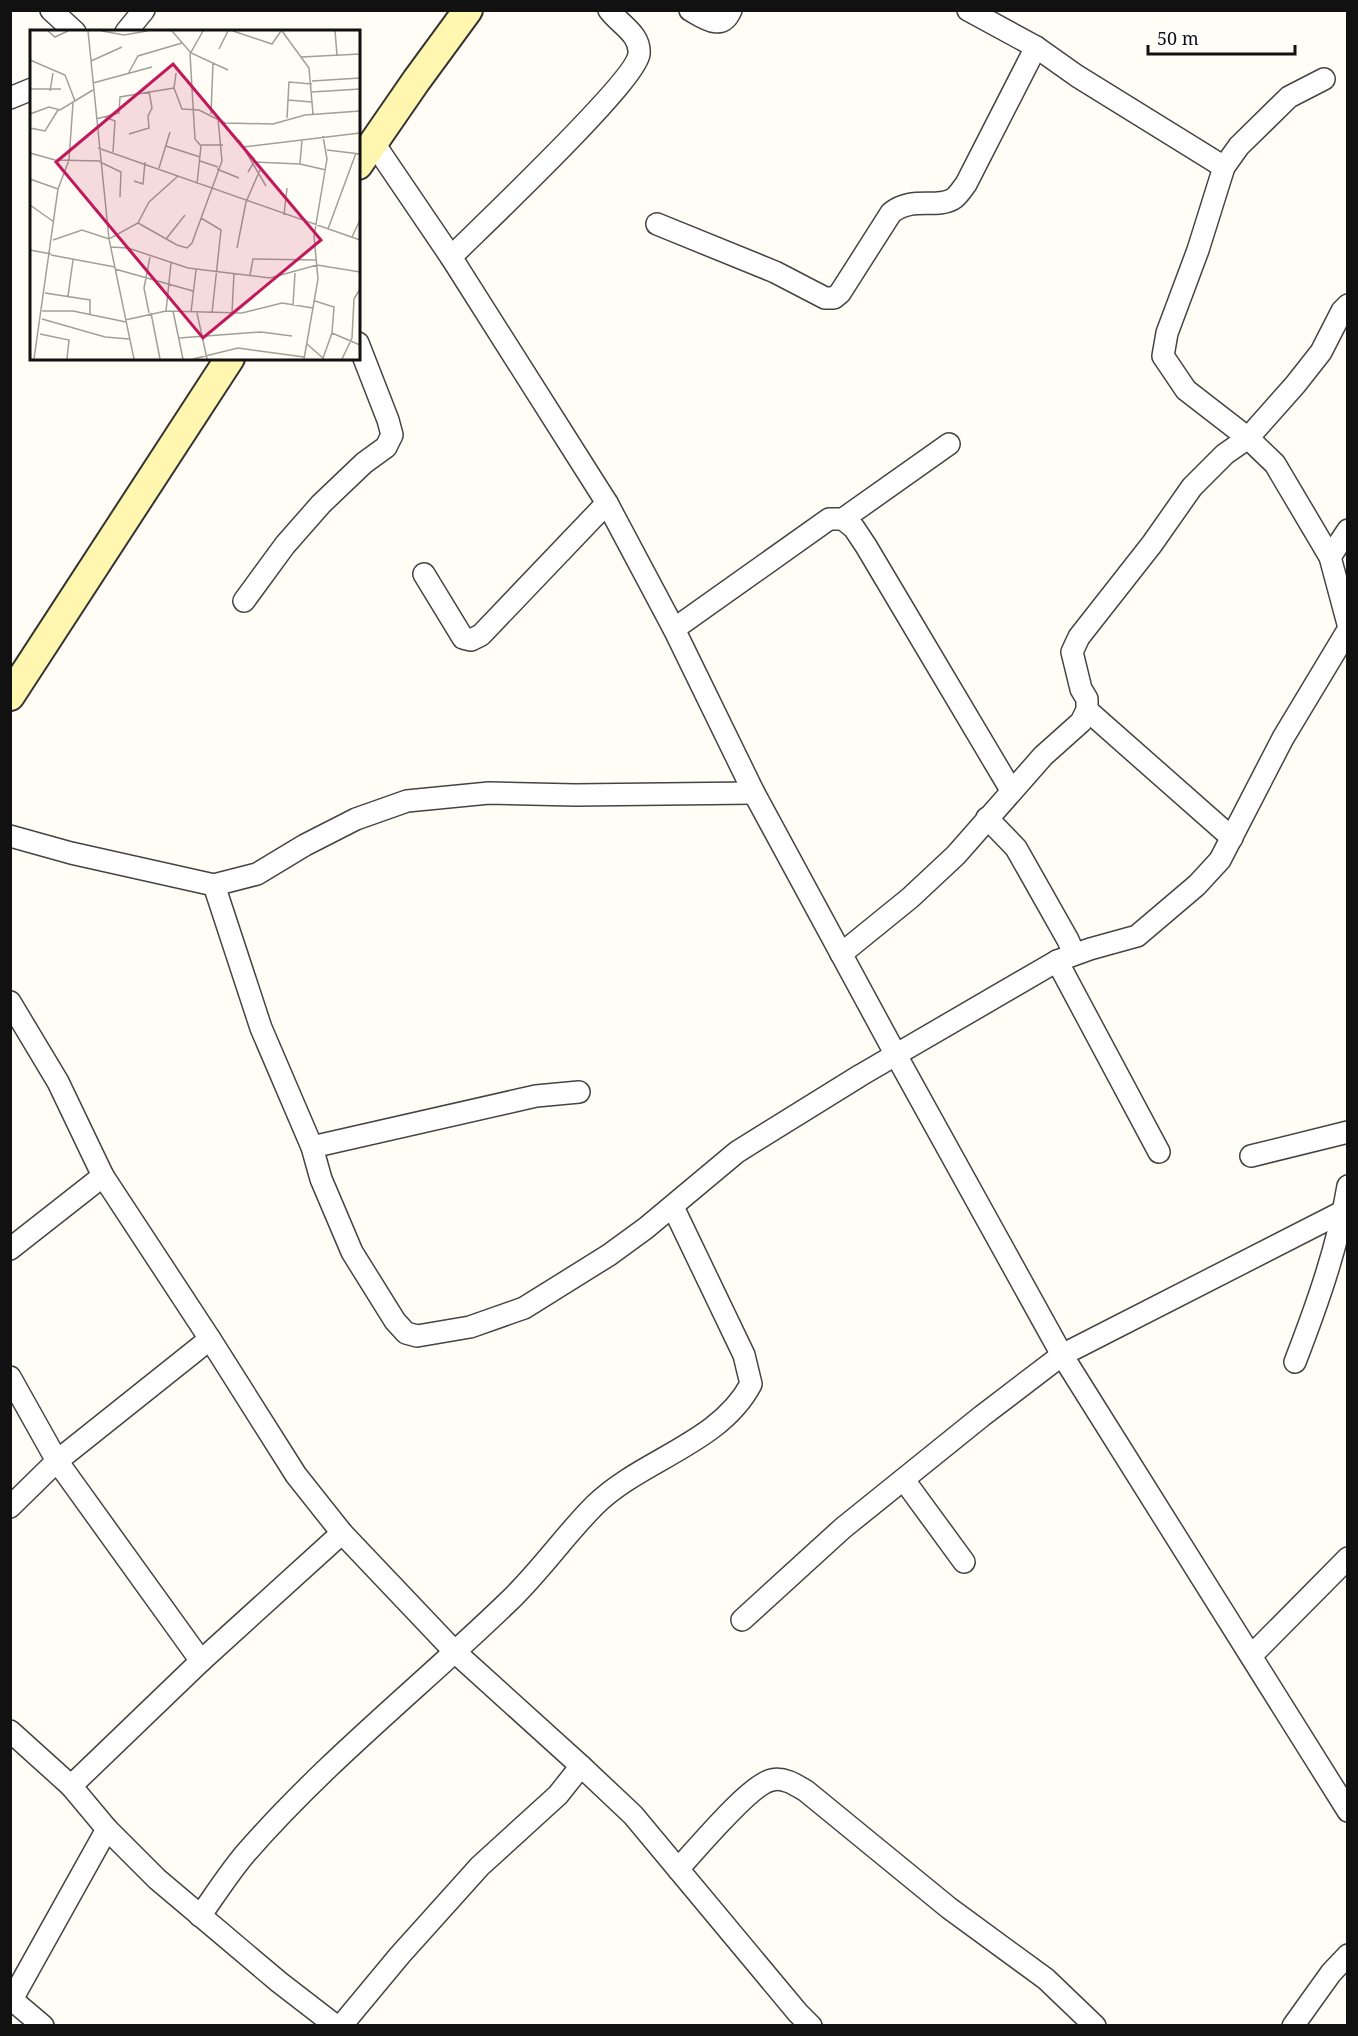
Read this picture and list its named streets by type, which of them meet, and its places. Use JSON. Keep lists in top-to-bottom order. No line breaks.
{"scale_bar":"50 m"}
